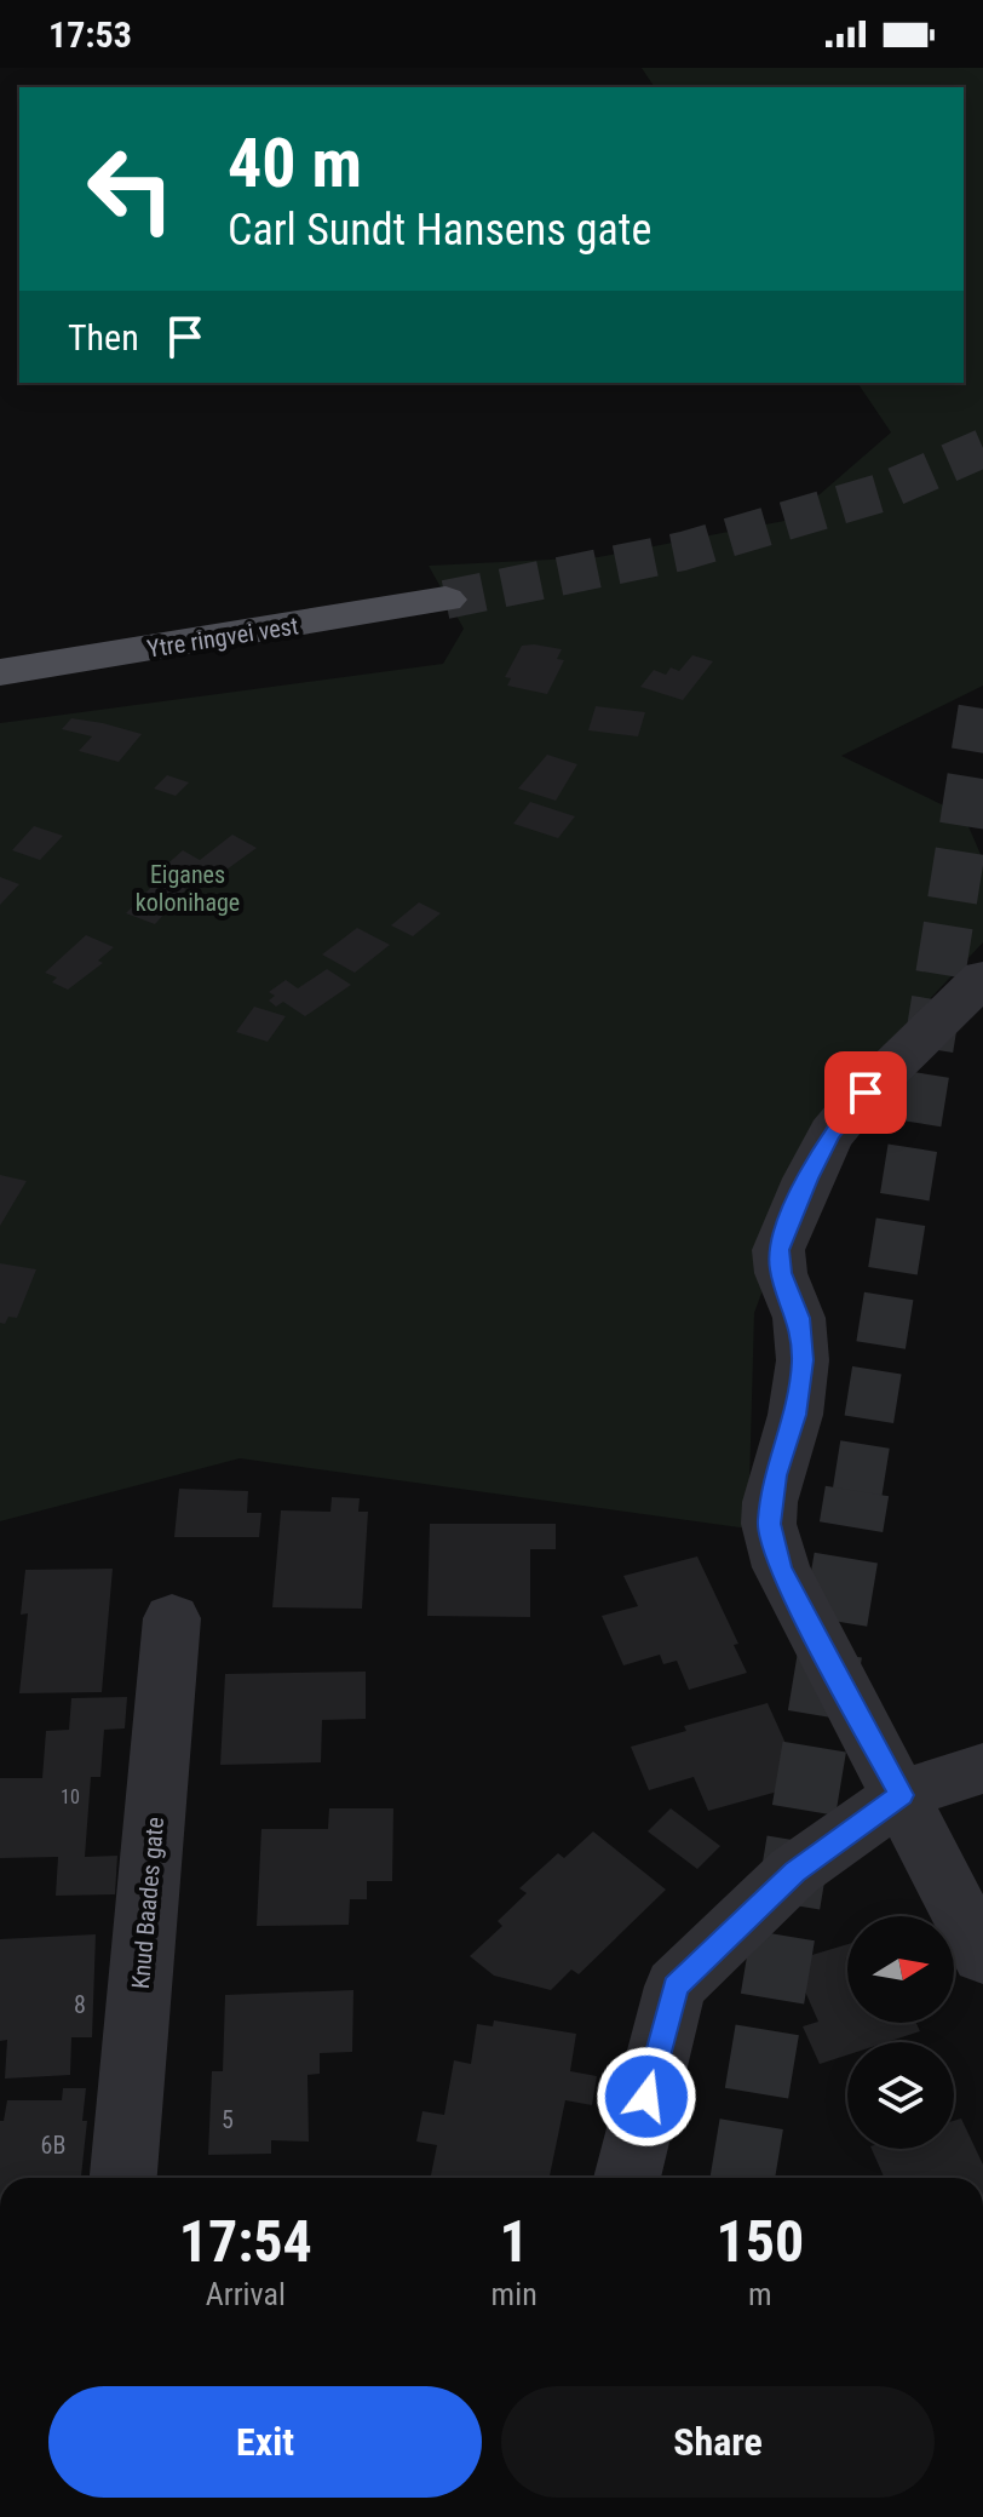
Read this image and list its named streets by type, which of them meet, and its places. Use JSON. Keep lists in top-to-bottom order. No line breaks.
{"streets":{"main road":["Ytre ringvei vest"],"street":["Knud Baades gate"]},"parks":["Eiganes kolonihage"],"house_numbers":["10","8","5","6B"],"north":"right","page":{"status":"17:53","turn":["40 m","Carl Sundt Hansens gate"],"then":"Then","eta":["17:54","Arrival","1","min","150","m"],"buttons":["Exit","Share"]}}
